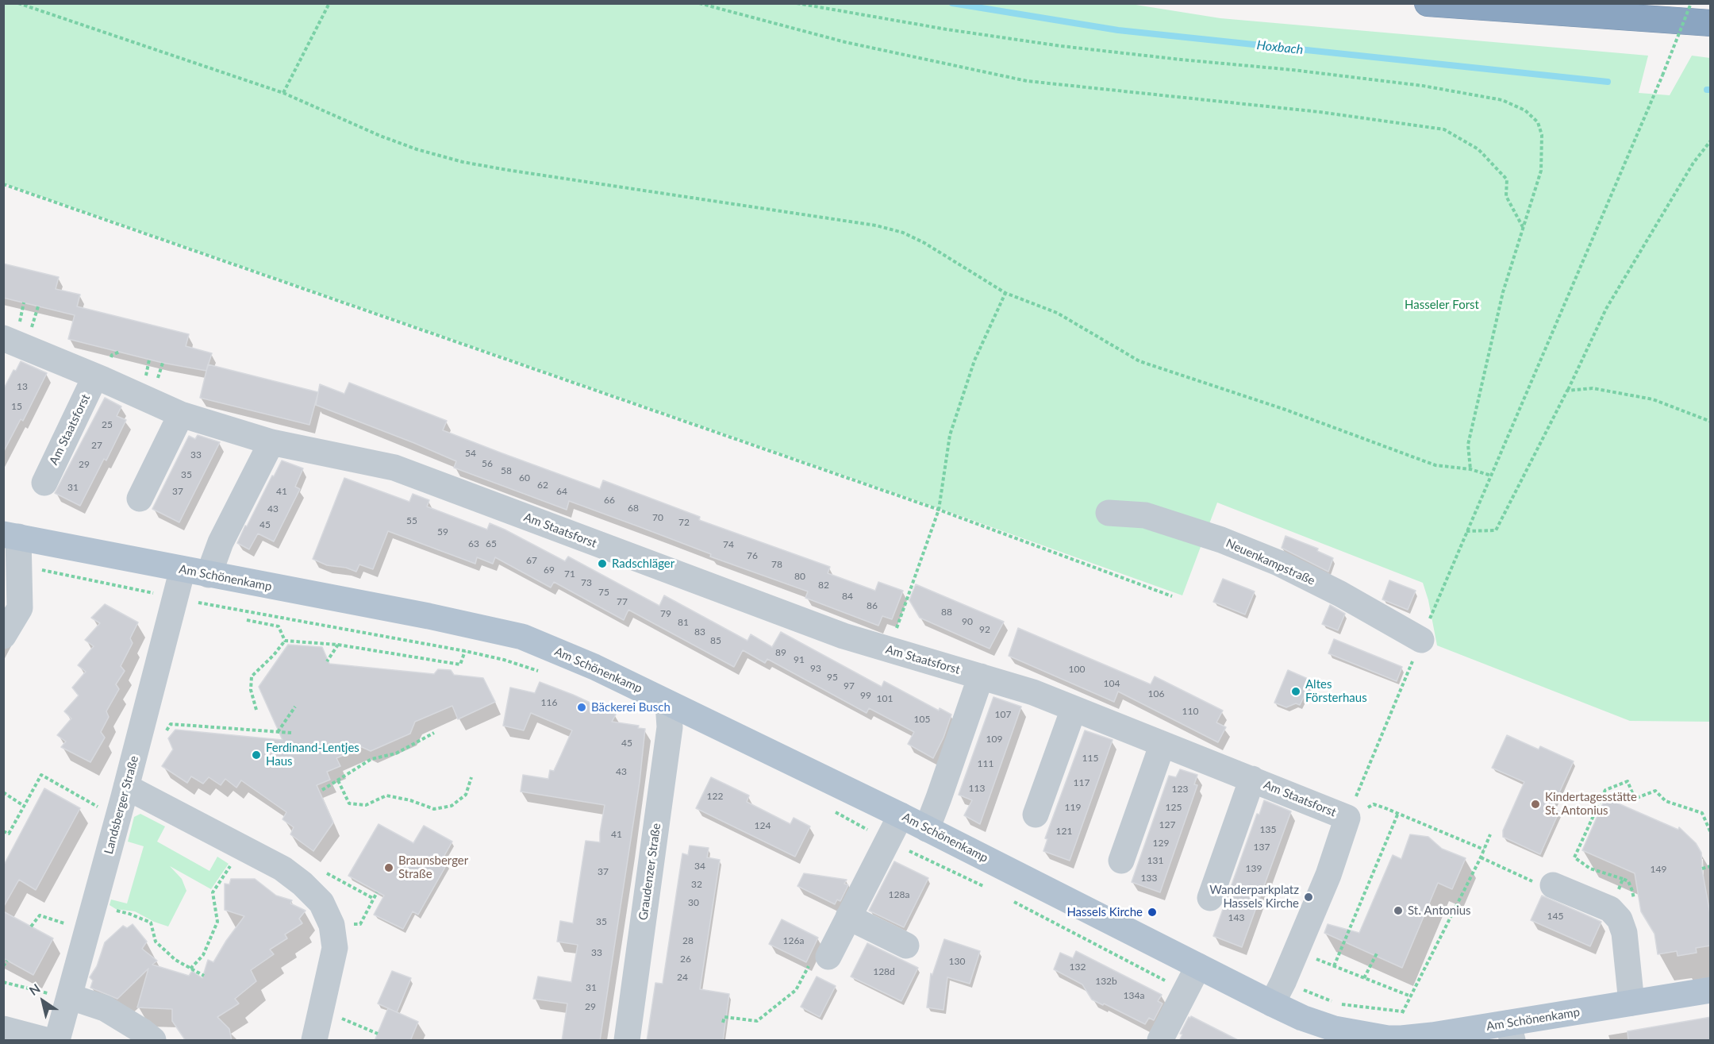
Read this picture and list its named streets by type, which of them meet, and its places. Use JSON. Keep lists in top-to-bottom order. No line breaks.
{"streets":{"main road":["Am Schönenkamp"],"street":["Am Staatsforst","Neuenkampstraße","Landsberger Straße","Graudenzer Straße"]},"crossings":[["Am Schönenkamp","Landsberger Straße"],["Am Schönenkamp","Graudenzer Straße"]],"water":["Hoxbach"],"parks":["Hasseler Forst"],"places":["Radschläger","Altes Försterhaus","Bäckerei Busch","Ferdinand-Lentjes Haus","Kindertagesstätte St. Antonius","Braunsberger Straße","Wanderparkplatz Hassels Kirche","St. Antonius","Hassels Kirche"],"house_numbers":["13","15","25","27","54","33","56","29","58","35","60","62","31","37","41","64","66","68","43","70","55","72","45","59","63","65","74","76","67","78","69","71","80","73","82","75","84","77","86","88","79","90","81","92","83","85","89","91","93","100","95","104","97","106","99","101","116","110","107","105","109","45","115","111","43","117","113","123","122","119","125","127","124","135","121","41","129","137","131","34","139","149","37","133","32","128a","30","145","143","35","28","126a","33","26","130","132","128d","24","132b","31","134a","29"],"north":"top left"}
